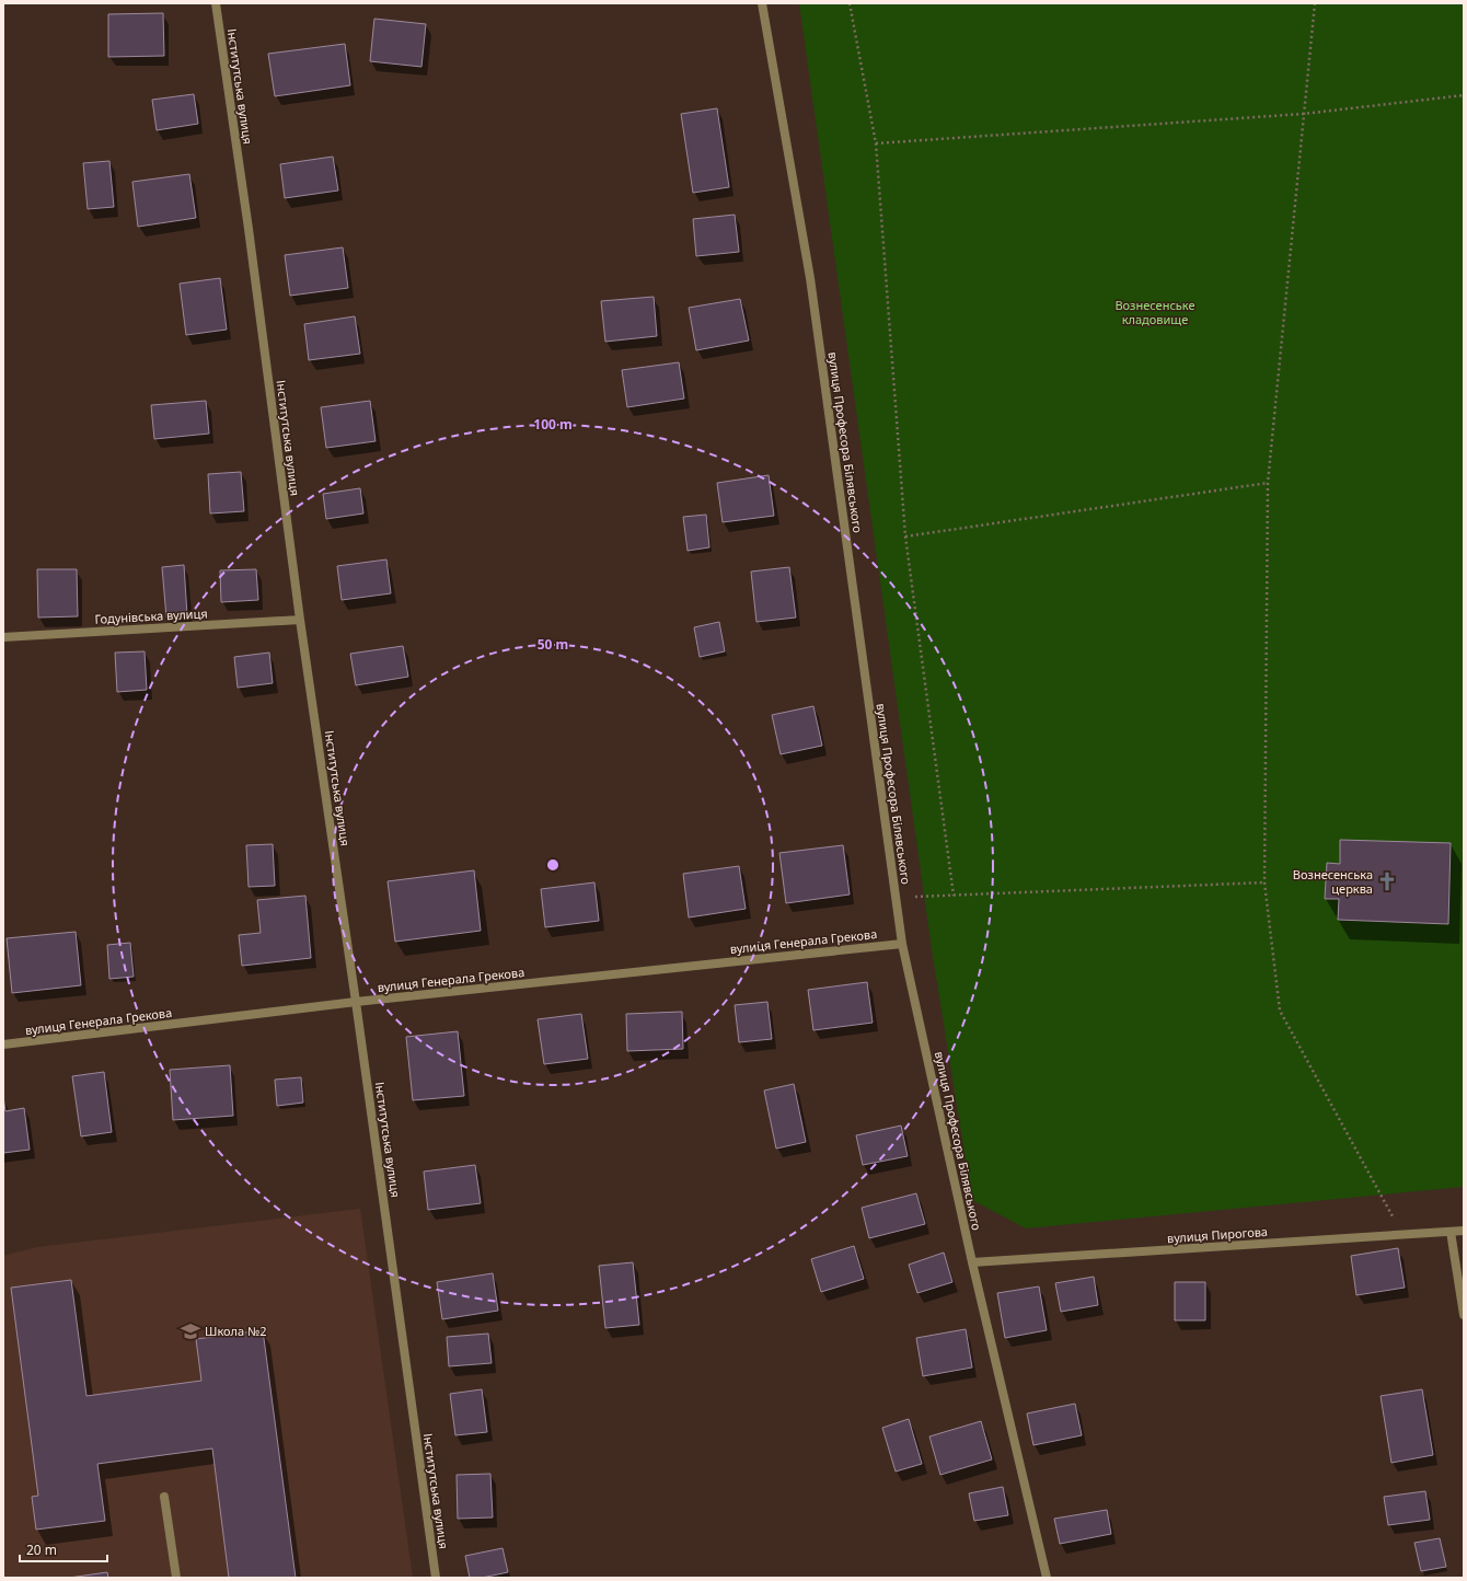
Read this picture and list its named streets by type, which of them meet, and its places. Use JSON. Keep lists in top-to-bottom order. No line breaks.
{"streets":{"street":["Інститутська вулиця","вулиця Професора Білявського","Годунівська вулиця","вулиця Генерала Грекова","вулиця Пирогова"]},"crossings":[["Інститутська вулиця","Годунівська вулиця"],["Інститутська вулиця","вулиця Генерала Грекова"],["вулиця Професора Білявського","вулиця Генерала Грекова"],["вулиця Професора Білявського","вулиця Пирогова"]],"parks":["Вознесенське кладовище"],"places":{"church":["Вознесенська церква"],"school or university":["Школа №2"]},"scale_bar":"20 m","rings":["100 m","50 m"]}
